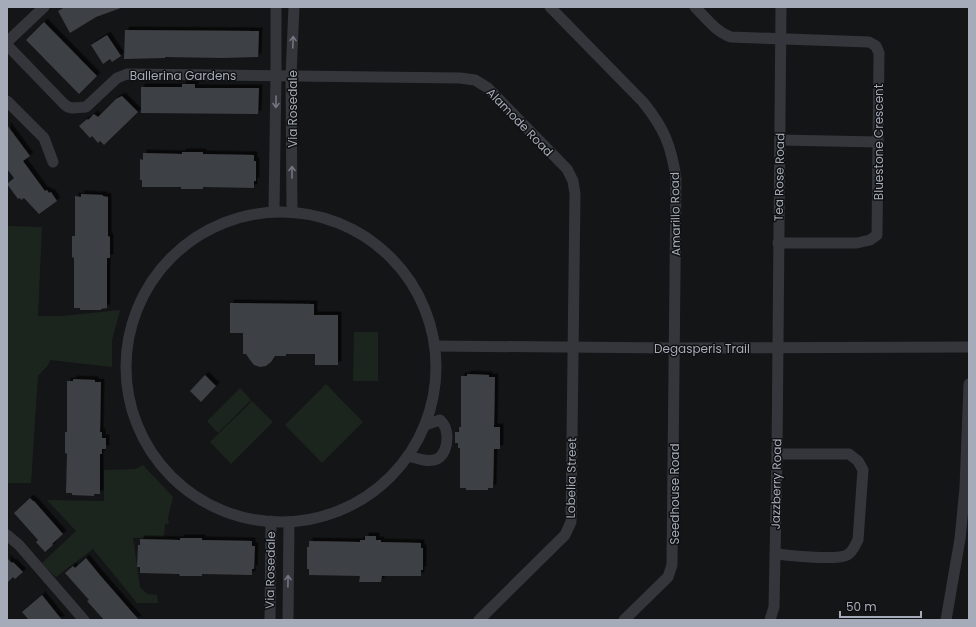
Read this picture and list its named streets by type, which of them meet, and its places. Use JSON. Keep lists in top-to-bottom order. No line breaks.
{"streets":{"street":["Ballerina Gardens","Via Rosedale","Alamode Road","Bluestone Crescent","Tea Rose Road","Amarillo Road","Degasperis Trail","Lobelia Street","Jazzberry Road","Seedhouse Road"]},"crossings":[["Ballerina Gardens","Via Rosedale"],["Ballerina Gardens","Alamode Road"],["Via Rosedale","Alamode Road"],["Via Rosedale","Degasperis Trail"],["Alamode Road","Degasperis Trail"],["Alamode Road","Lobelia Street"],["Bluestone Crescent","Tea Rose Road"],["Tea Rose Road","Degasperis Trail"],["Tea Rose Road","Jazzberry Road"],["Amarillo Road","Degasperis Trail"],["Amarillo Road","Seedhouse Road"],["Degasperis Trail","Lobelia Street"],["Degasperis Trail","Jazzberry Road"],["Degasperis Trail","Seedhouse Road"]],"scale_bar":"50 m"}
